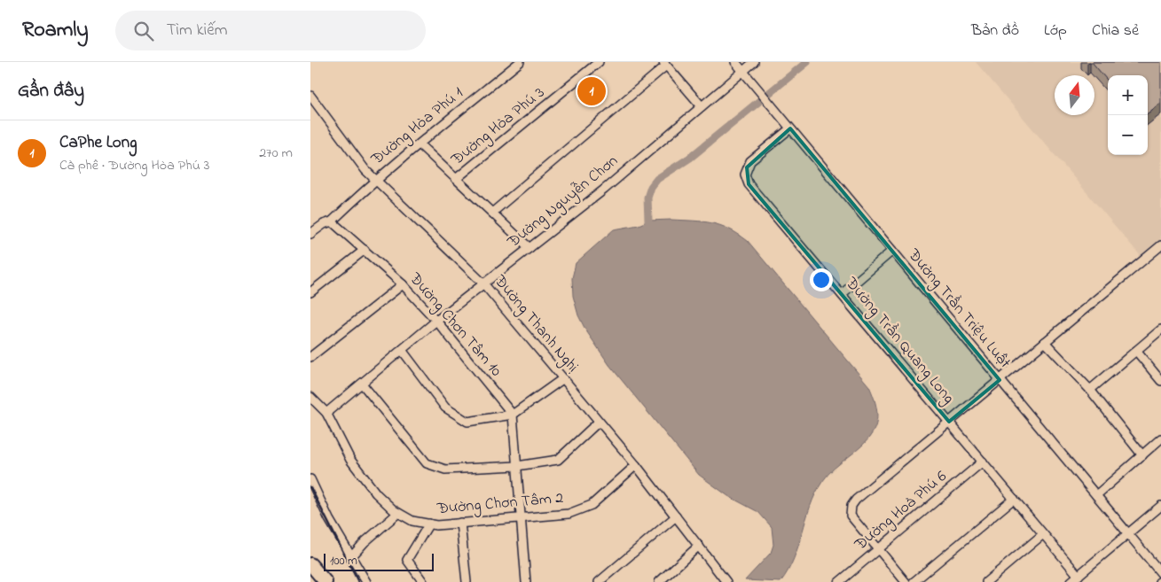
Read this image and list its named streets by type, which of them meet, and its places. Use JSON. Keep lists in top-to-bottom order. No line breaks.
{"streets":{"street":["Đường Hòa Phú 1","Đường Hòa Phú 3","Đường Nguyễn Chơn","Đường Trần Triệu Luật","Đường Thanh Nghị","Đường Chơn Tâm 10","Đường Trần Quang Long","Đường Chơn Tâm 2","Đường Hoà Phú 6"]},"crossings":[["Đường Hòa Phú 1","Đường Thanh Nghị"],["Đường Nguyễn Chơn","Đường Trần Triệu Luật"],["Đường Nguyễn Chơn","Đường Thanh Nghị"],["Đường Nguyễn Chơn","Đường Chơn Tâm 10"],["Đường Nguyễn Chơn","Đường Chơn Tâm 2"],["Đường Trần Triệu Luật","Đường Trần Quang Long"],["Đường Thanh Nghị","Đường Chơn Tâm 2"],["Đường Trần Quang Long","Đường Hoà Phú 6"]],"scale_bar":"100 m","north":"top","page":{"header":"Roamly","search":"Tìm kiếm","nav":["Bản đồ","Lớp","Chia sẻ"],"heading":"Gần đây","map_buttons":["+","−"],"pins":"1","list":[{"mark":"1","name":"CaPhe Long","note":"Cà phê · Đường Hòa Phú 3","value":"270 m"}],"scale":"100 m"}}
